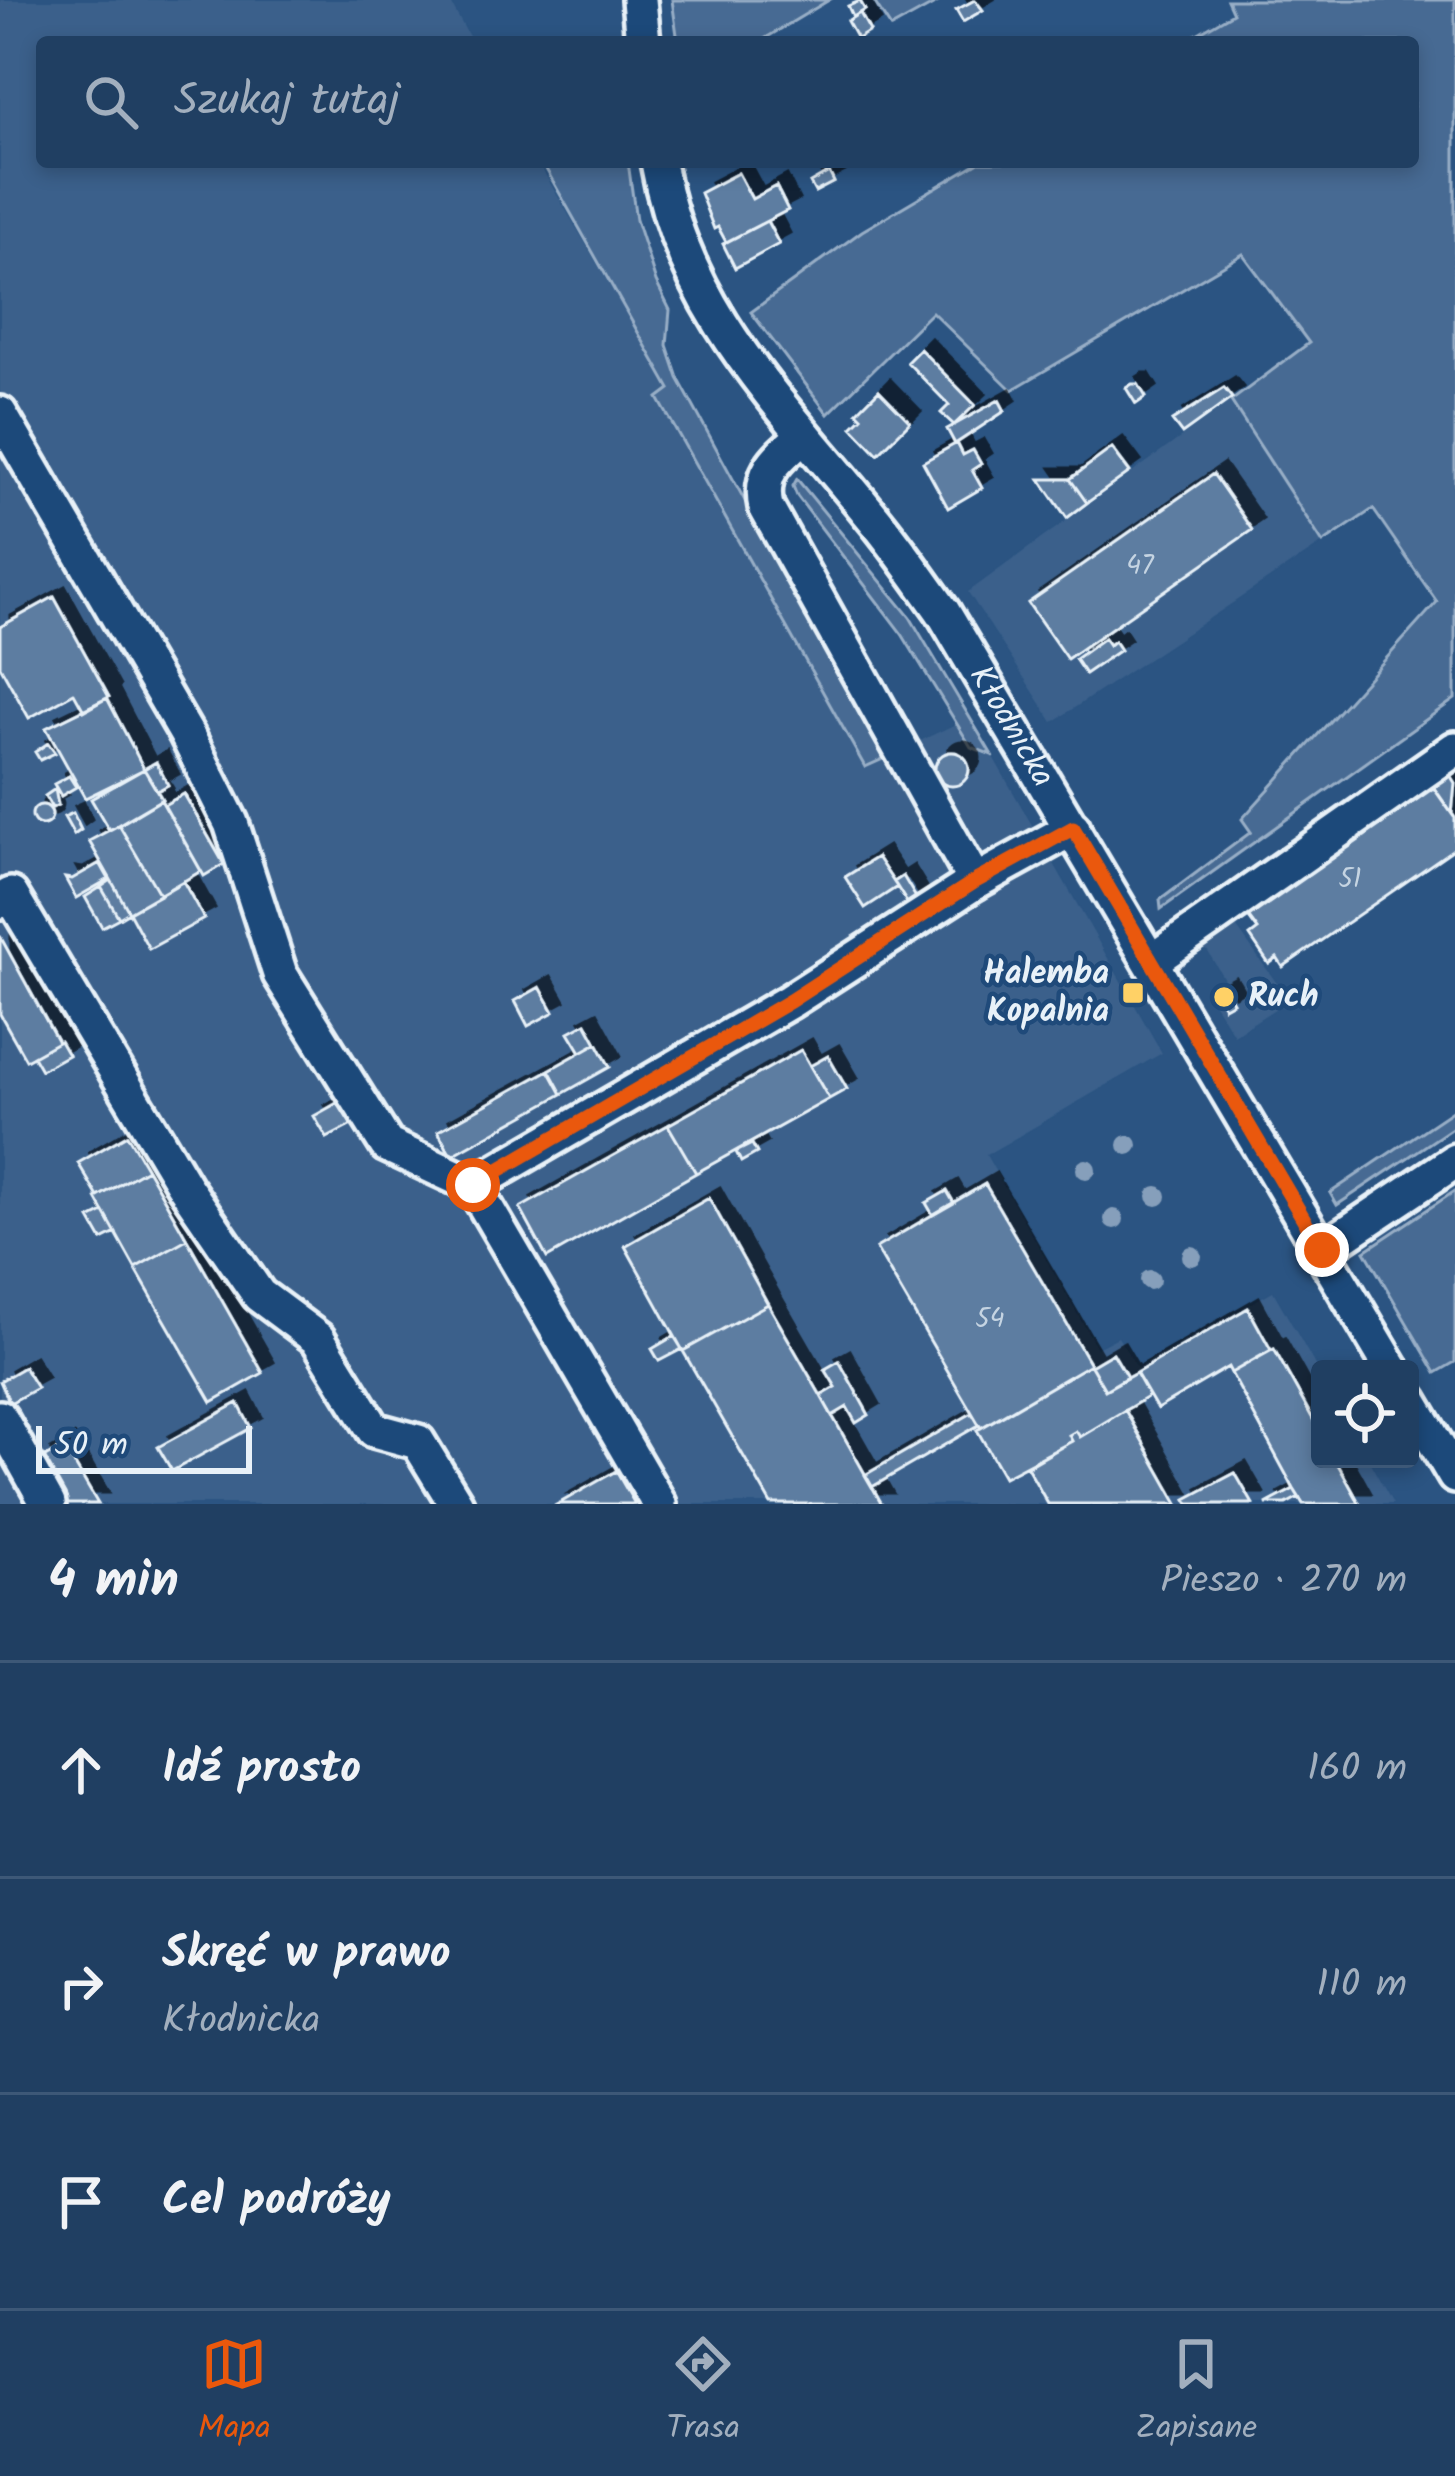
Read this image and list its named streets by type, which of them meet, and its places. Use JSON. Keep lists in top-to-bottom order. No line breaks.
{"streets":{"street":["Kłodnicka"]},"places":{"transit":["Halemba Kopalnia"],"other":["Ruch"]},"house_numbers":["47","51","54"],"scale_bar":"50 m","page":{"search":"Szukaj tutaj","scale":"50 m","heading":["4 min","Pieszo · 270 m"],"list":[["Idź prosto","160 m"],["Skręć w prawo","Kłodnicka","110 m"],"Cel podróży"],"nav":["Mapa","Trasa","Zapisane"]}}
